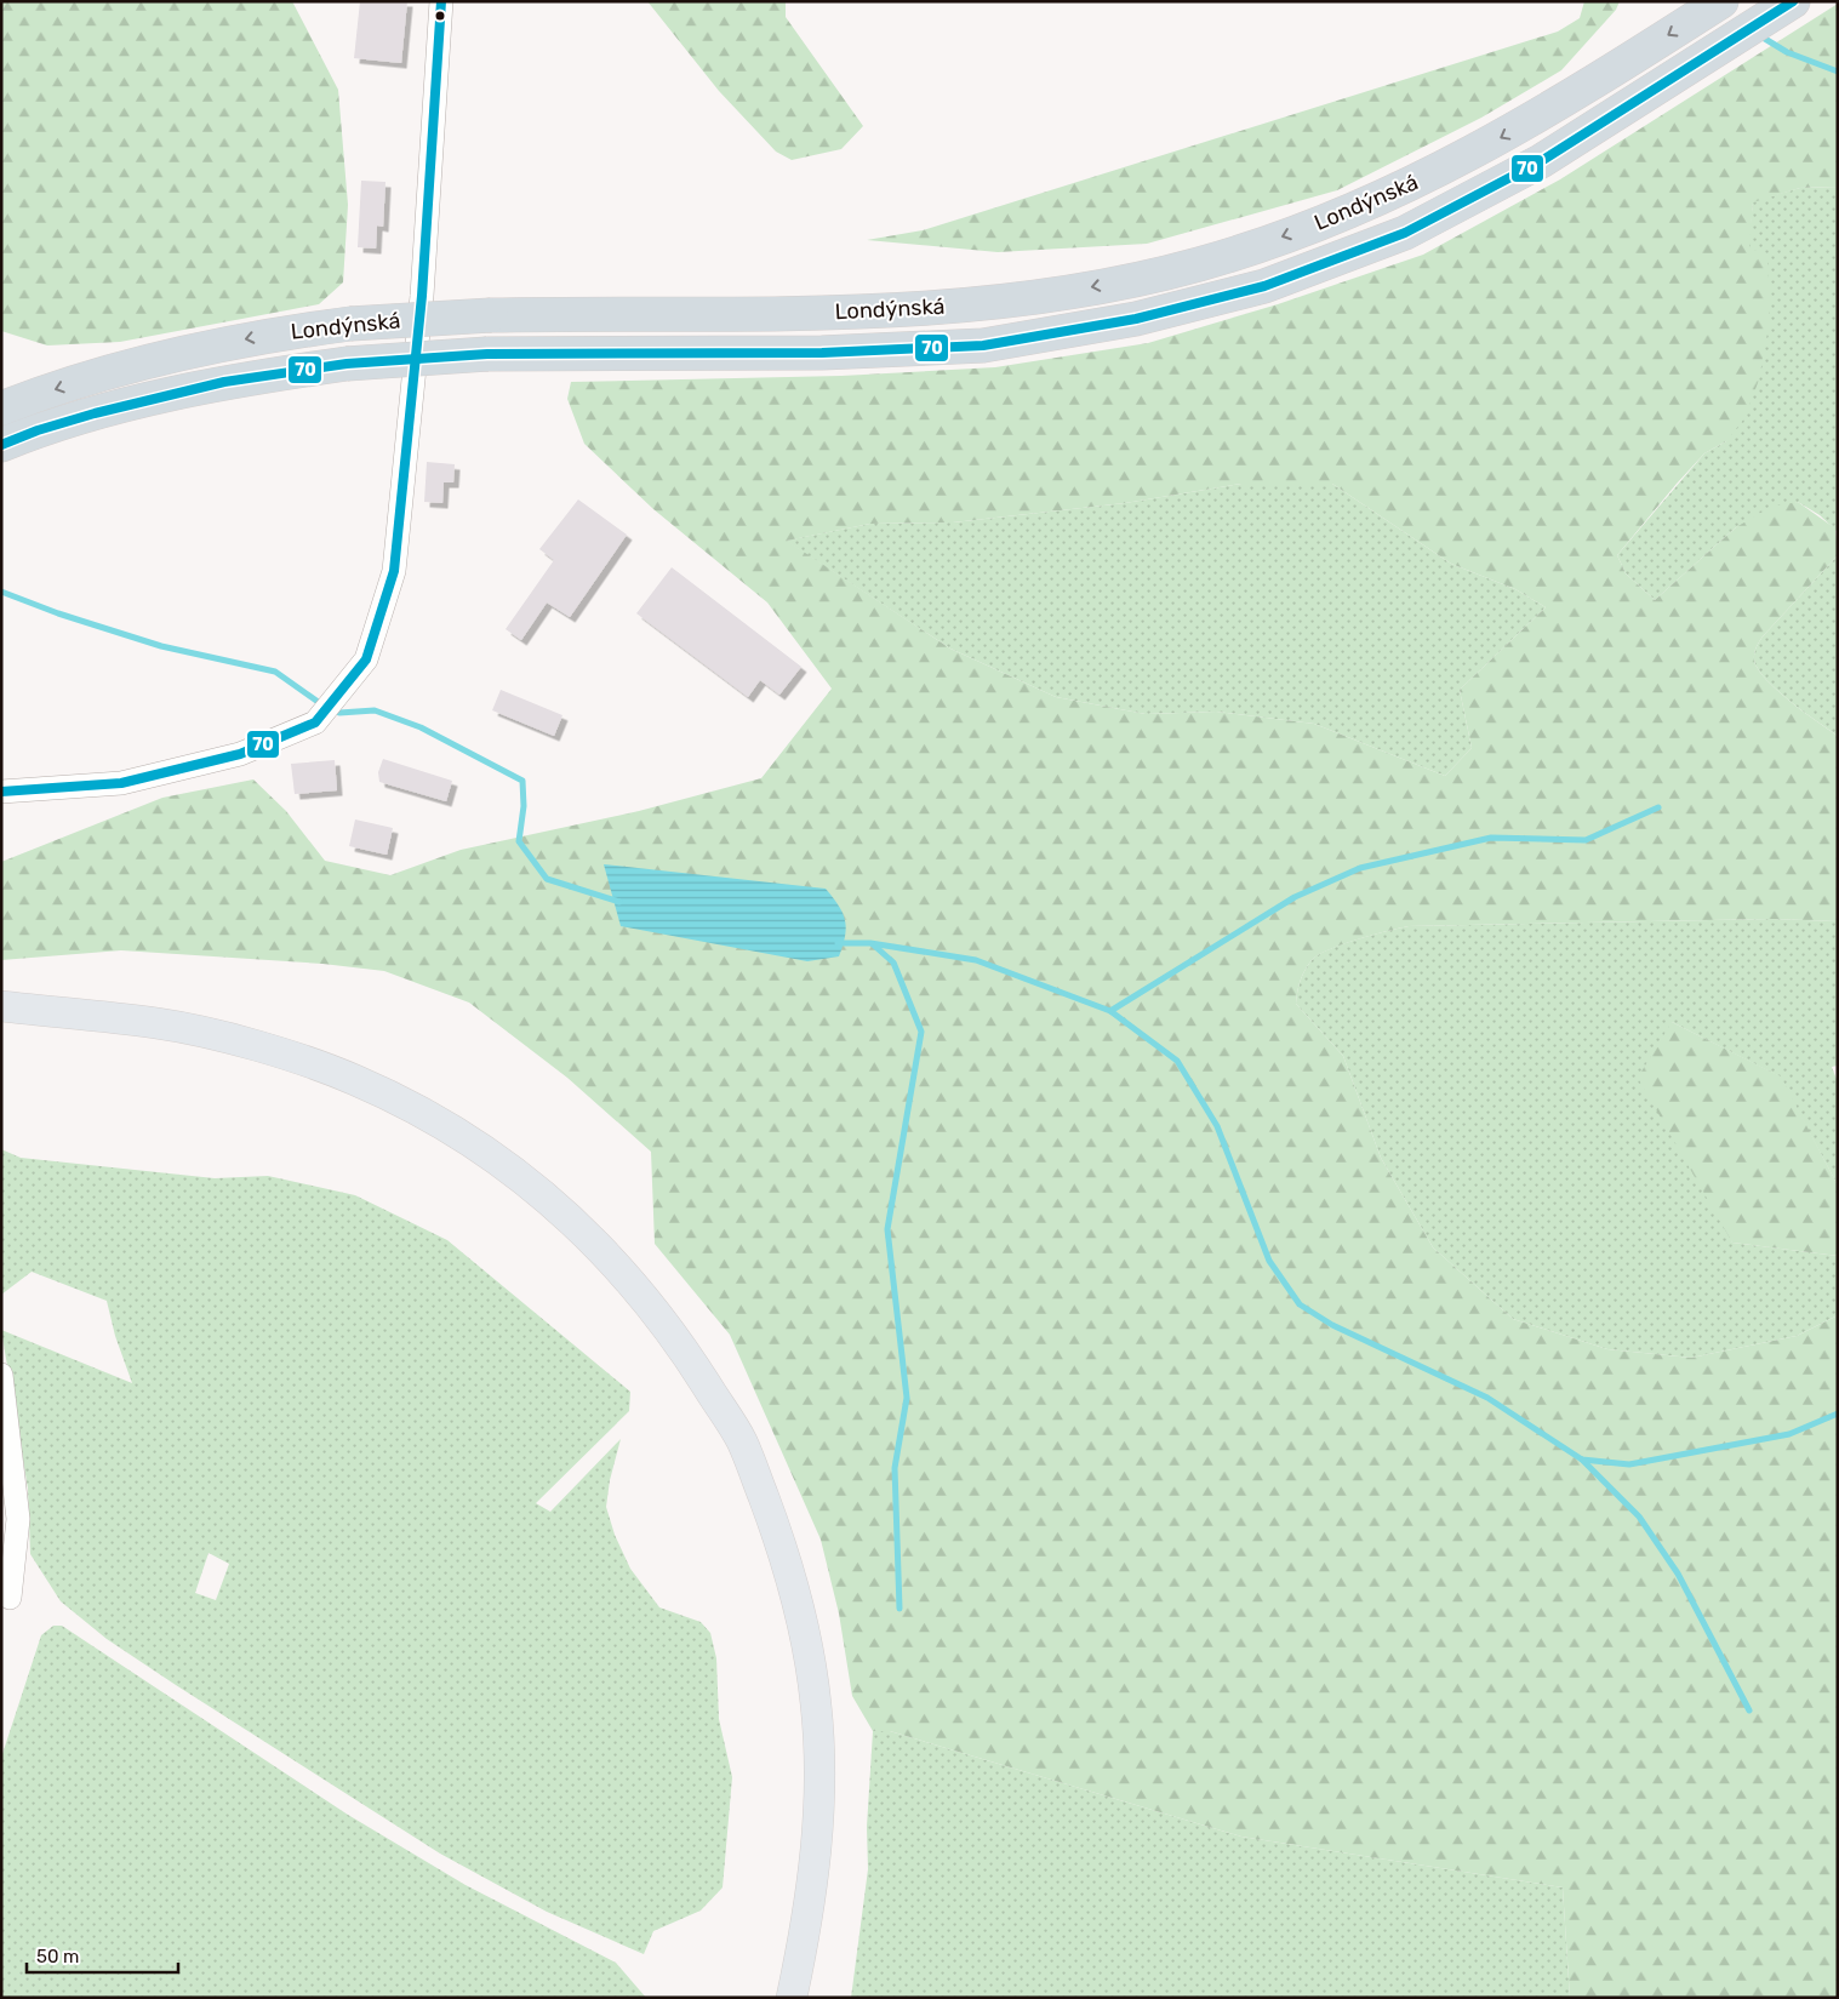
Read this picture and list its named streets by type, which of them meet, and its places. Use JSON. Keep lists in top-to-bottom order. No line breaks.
{"streets":{"highway":["Londýnská"]},"lines":["transit line 70"],"scale_bar":"50 m"}
